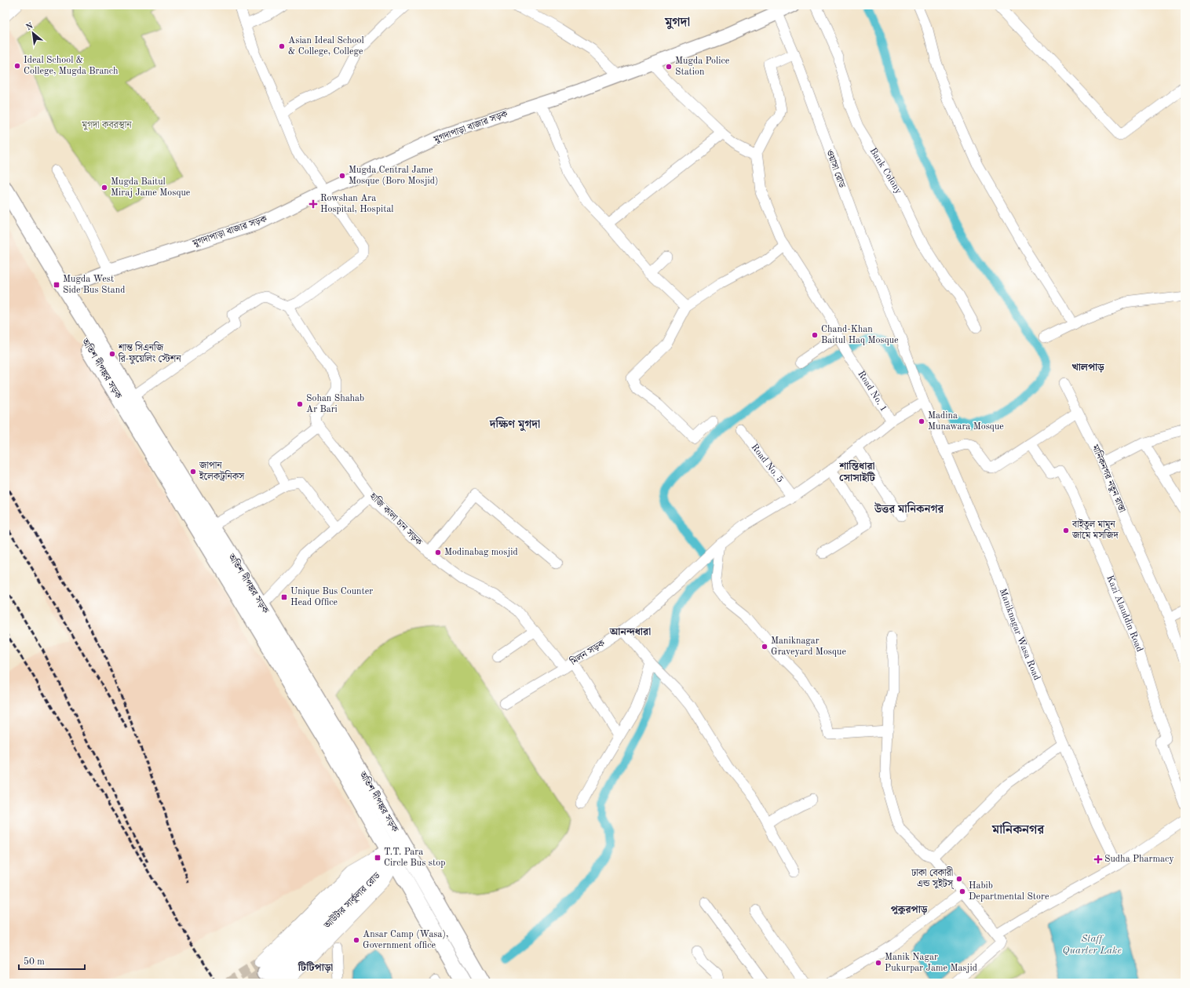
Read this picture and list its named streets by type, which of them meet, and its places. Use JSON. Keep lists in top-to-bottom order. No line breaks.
{"streets":{"main road":["অতিশ দীপঙ্কর সড়ক","আউটার সার্কুলার রোড"],"street":["মুগদাপাড়া বাজার সড়ক","ওয়াসা রোড","Bank Colony","Road No. 1","Road No. 5","মানিকনগর নতুন রাস্তা","হাজি কালা চান সড়ক","Kazi Alauddin Road","Maniknagar Wasa Road","মিলন সড়ক"]},"crossings":[["মুগদাপাড়া বাজার সড়ক","ওয়াসা রোড"],["মুগদাপাড়া বাজার সড়ক","অতিশ দীপঙ্কর সড়ক"],["ওয়াসা রোড","Maniknagar Wasa Road"],["ওয়াসা রোড","মিলন সড়ক"],["অতিশ দীপঙ্কর সড়ক","আউটার সার্কুলার রোড"],["Road No. 1","মিলন সড়ক"],["Road No. 5","মিলন সড়ক"],["হাজি কালা চান সড়ক","মিলন সড়ক"],["Maniknagar Wasa Road","মিলন সড়ক"]],"districts":["মুগদা","খালপাড়","দক্ষিণ মুগদা","শান্তিধারা সোসাইটি","উত্তর মানিকনগর","আনন্দধারা","মানিকনগর","পুকুরপাড়","টিটিপাড়া"],"water":["Staff Quarter Lake"],"parks":["মুগদা কবরস্থান"],"places":{"other":["Asian Ideal School & College, College","Ideal School & College, Mugda Branch","Mugda Police Station","Mugda Central Jame Mosque (Boro Mosjid)","Mugda Baitul Miraj Jame Mosque","Chand-Khan Baitul Haq Mosque","শান্ত সিএনজি রি-ফুয়েলিং স্টেশন","Sohan Shahab Ar Bari","Madina Munawara Mosque","জাপান ইলেকট্রনিকস","বাইতুল মামুন জামে মসজিদ","Modinabag mosjid","Maniknagar Graveyard Mosque","ঢাকা বেকারী এন্ড সুইটস্","Habib Departmental Store","Ansar Camp (Wasa), Government office","Manik Nagar Pukurpar Jame Masjid"],"health":["Rowshan Ara Hospital, Hospital","Sudha Pharmacy"],"transit":["Mugda West Side Bus Stand","Unique Bus Counter Head Office","T.T. Para Circle Bus stop"]},"scale_bar":"50 m","north":"top left"}
